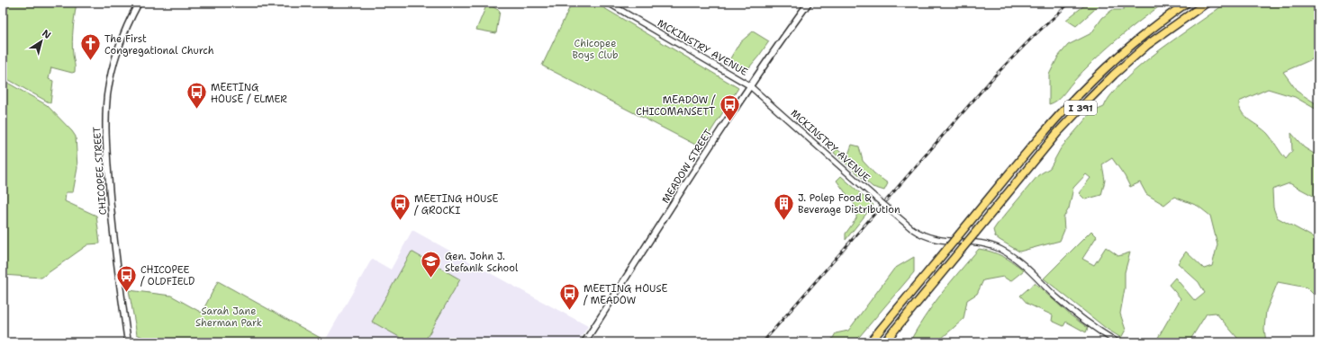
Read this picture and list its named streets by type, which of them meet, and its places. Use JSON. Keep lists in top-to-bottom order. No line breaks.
{"streets":{"highway":["I 391"],"main road":["MEADOW STREET","CHICOPEE STREET"],"street":["MCKINSTRY AVENUE"]},"crossings":[["MCKINSTRY AVENUE","MEADOW STREET"]],"parks":["Chicopee Boys Club","Sarah Jane Sherman Park"],"places":{"church":["The First Congregational Church"],"bus stop":["MEETING HOUSE / ELMER","MEADOW / CHICOMANSETT","MEETING HOUSE / GROCKI","CHICOPEE / OLDFIELD","MEETING HOUSE / MEADOW"],"building":["J. Polep Food & Beverage Distribution"],"school or university":["Gen. John J. Stefanik School"]},"north":"top right"}
